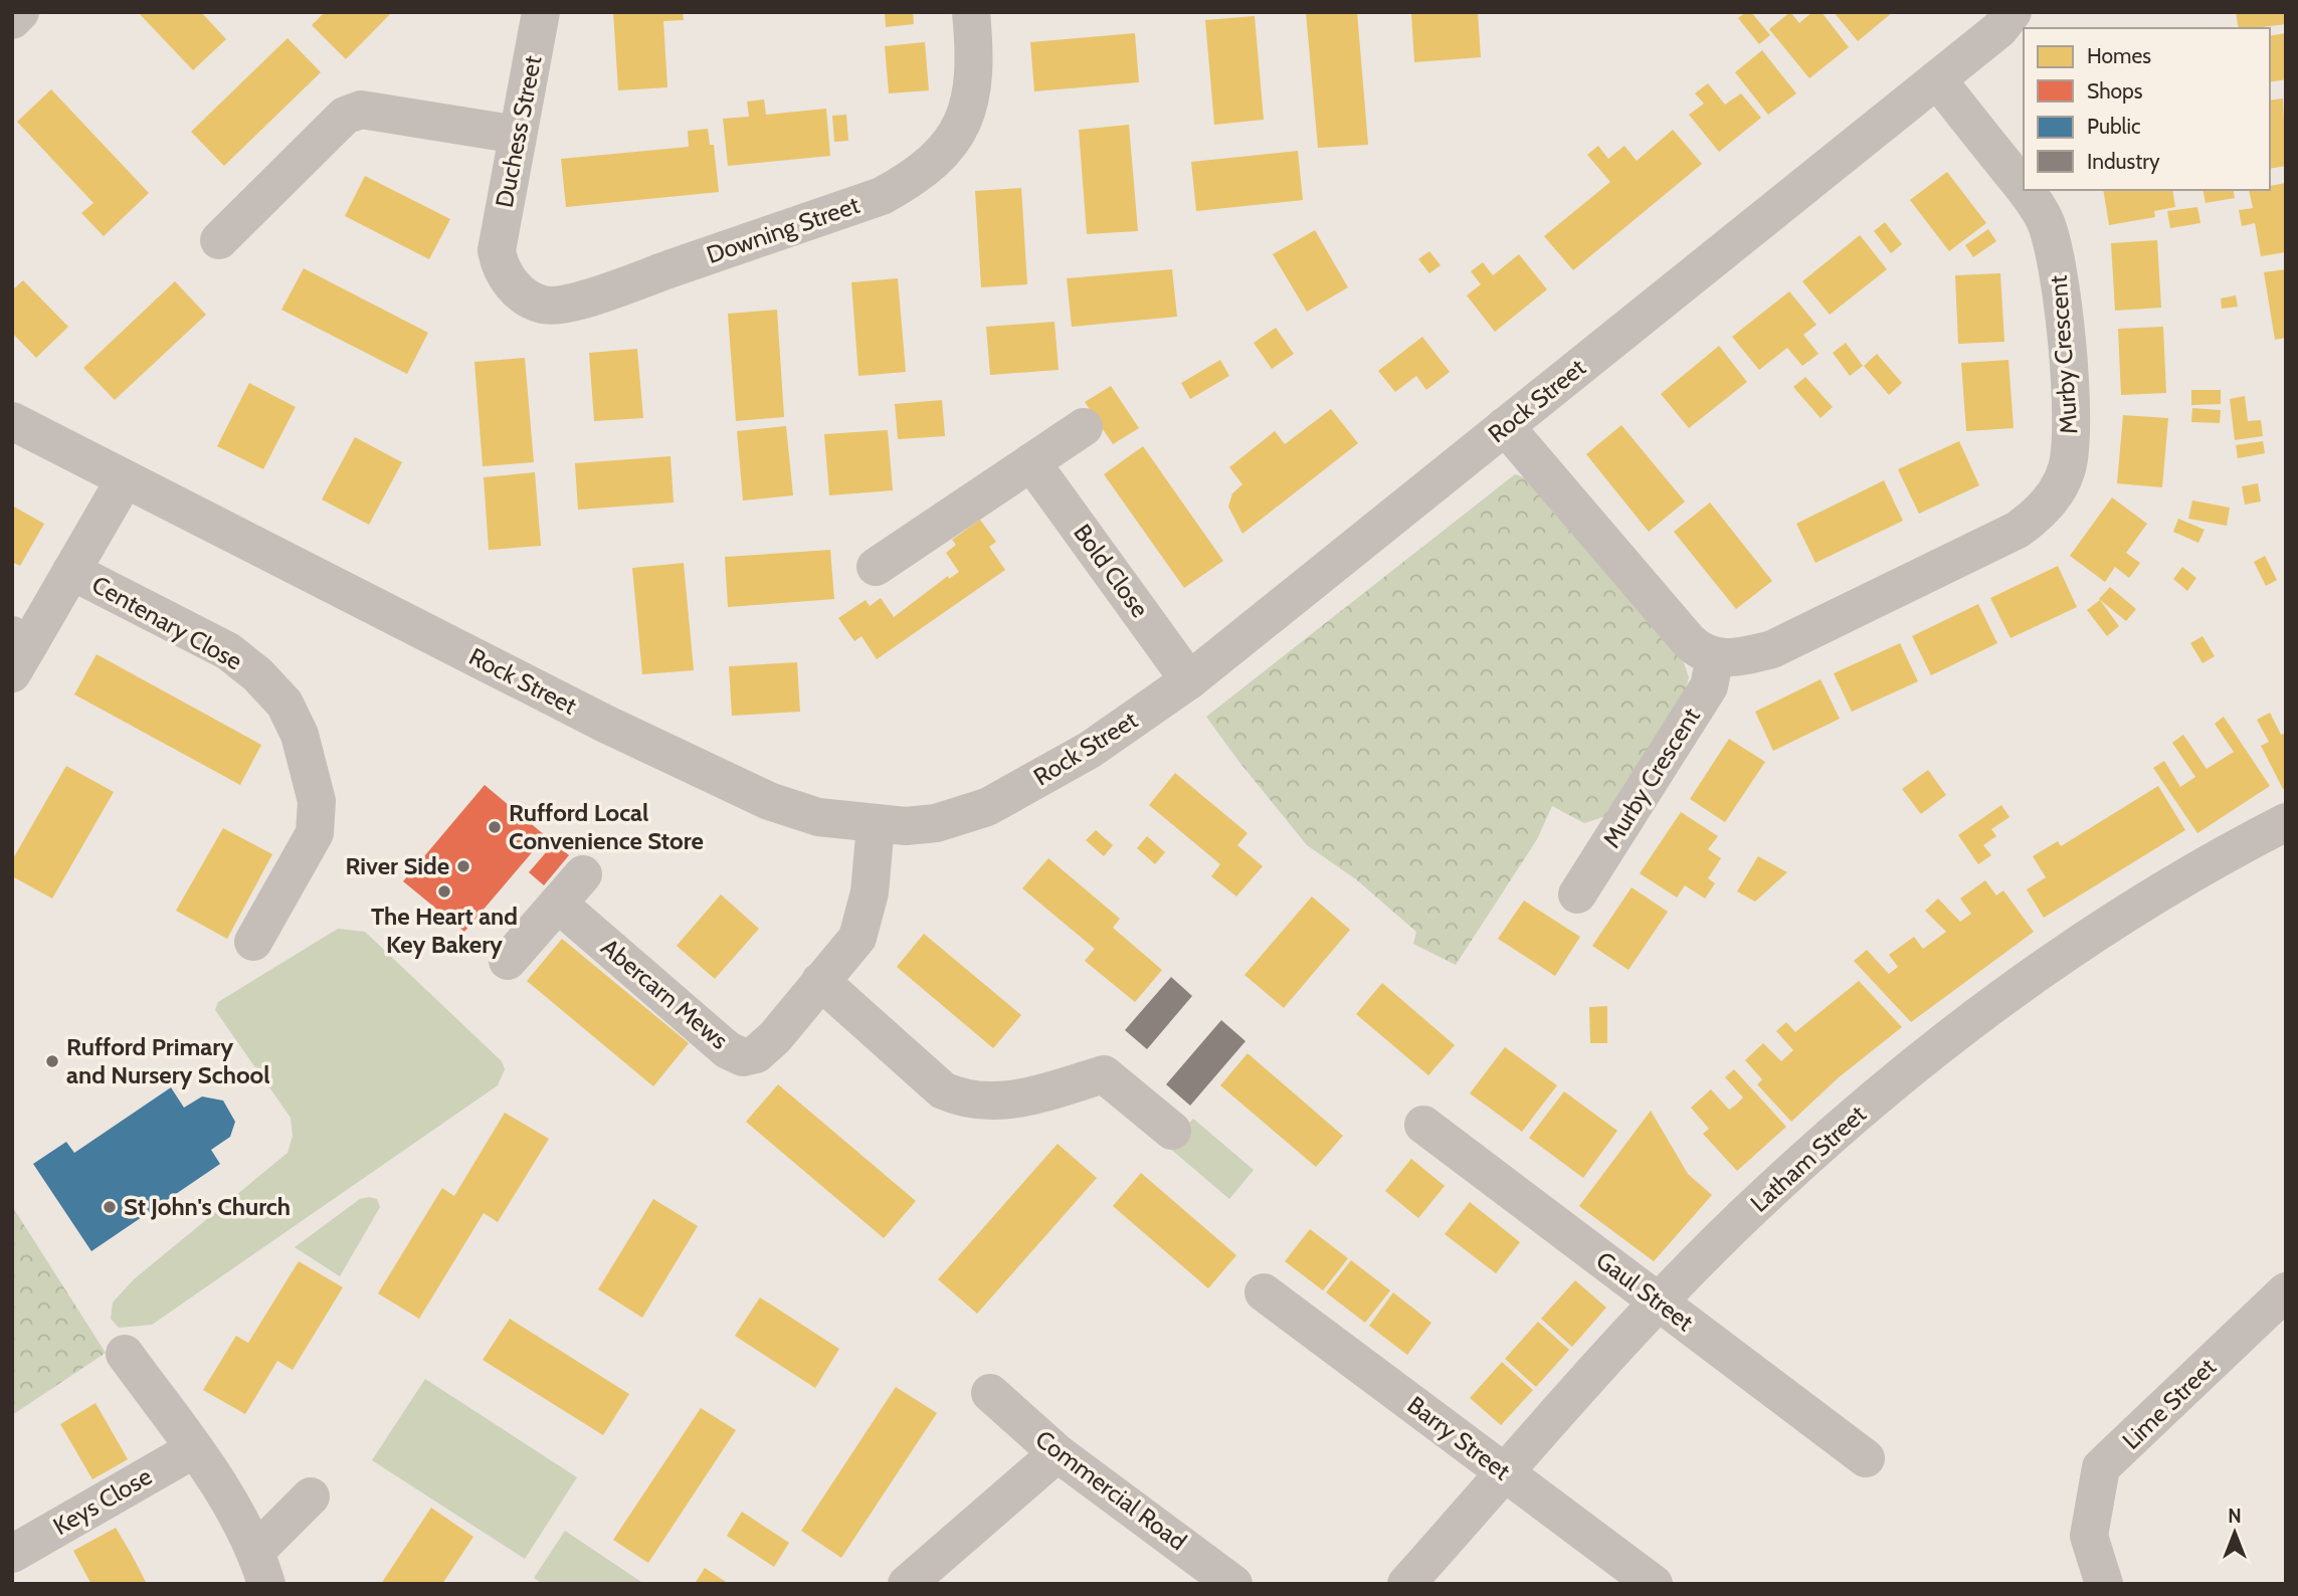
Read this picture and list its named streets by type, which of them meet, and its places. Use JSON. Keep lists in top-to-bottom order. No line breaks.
{"streets":{"street":["Duchess Street","Downing Street","Murby Crescent","Rock Street","Bold Close","Centenary Close","Abercarn Mews","Latham Street","Gaul Street","Lime Street","Barry Street","Commercial Road","Keys Close"]},"crossings":[["Duchess Street","Downing Street"],["Murby Crescent","Rock Street"],["Rock Street","Bold Close"],["Rock Street","Abercarn Mews"],["Latham Street","Gaul Street"],["Latham Street","Barry Street"]],"places":["Rufford Local Convenience Store","River Side","The Heart and Key Bakery","Rufford Primary and Nursery School","St John's Church"],"legend":["Homes","Shops","Public","Industry"],"north":"top"}
